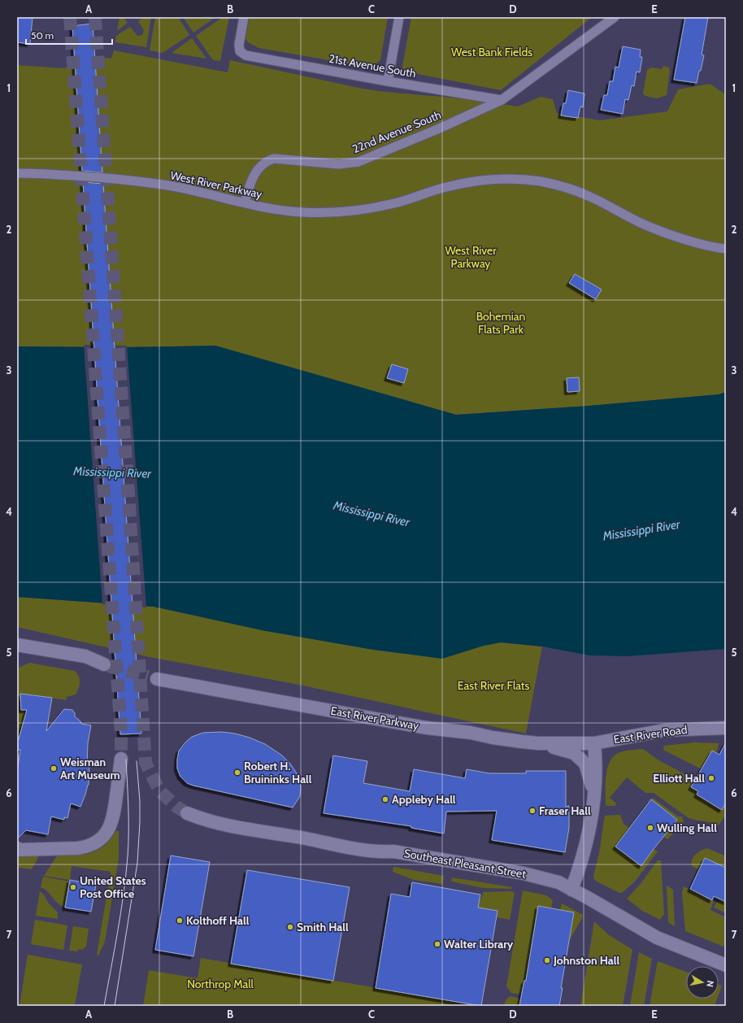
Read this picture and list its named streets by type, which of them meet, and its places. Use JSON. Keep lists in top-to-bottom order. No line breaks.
{"streets":{"street":["21st Avenue South","22nd Avenue South","West River Parkway","East River Parkway","East River Road","Southeast Pleasant Street"]},"crossings":[["21st Avenue South","22nd Avenue South"],["22nd Avenue South","West River Parkway"],["East River Parkway","East River Road"]],"water":["Mississippi River"],"parks":["West Bank Fields","West River Parkway","Bohemian Flats Park","East River Flats","Northrop Mall"],"places":["Weisman Art Museum","Robert H. Bruininks Hall","Elliott Hall","Appleby Hall","Fraser Hall","Wulling Hall","United States Post Office","Kolthoff Hall","Smith Hall","Walter Library","Johnston Hall"],"scale_bar":"50 m","north":"right","grid":{"columns":["A","B","C","D","E"],"rows":["1","2","3","4","5","6","7"]}}
